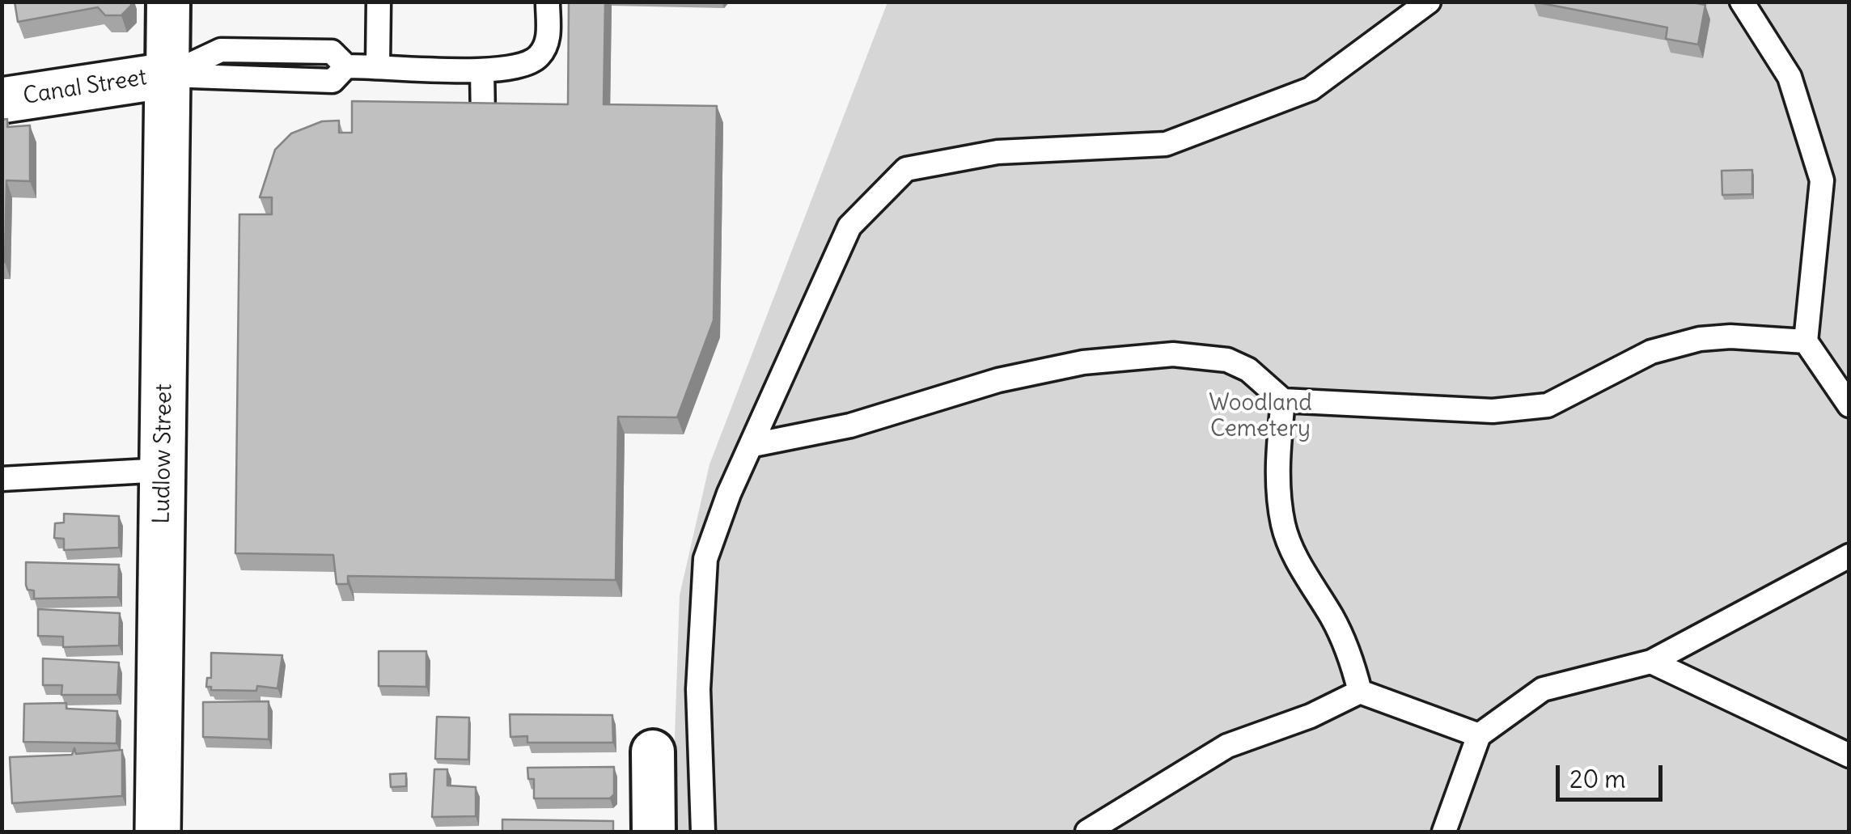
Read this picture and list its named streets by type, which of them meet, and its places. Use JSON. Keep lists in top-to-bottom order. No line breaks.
{"streets":{"street":["Canal Street","Ludlow Street"]},"crossings":[["Canal Street","Ludlow Street"]],"parks":["Woodland Cemetery"],"scale_bar":"20 m"}
